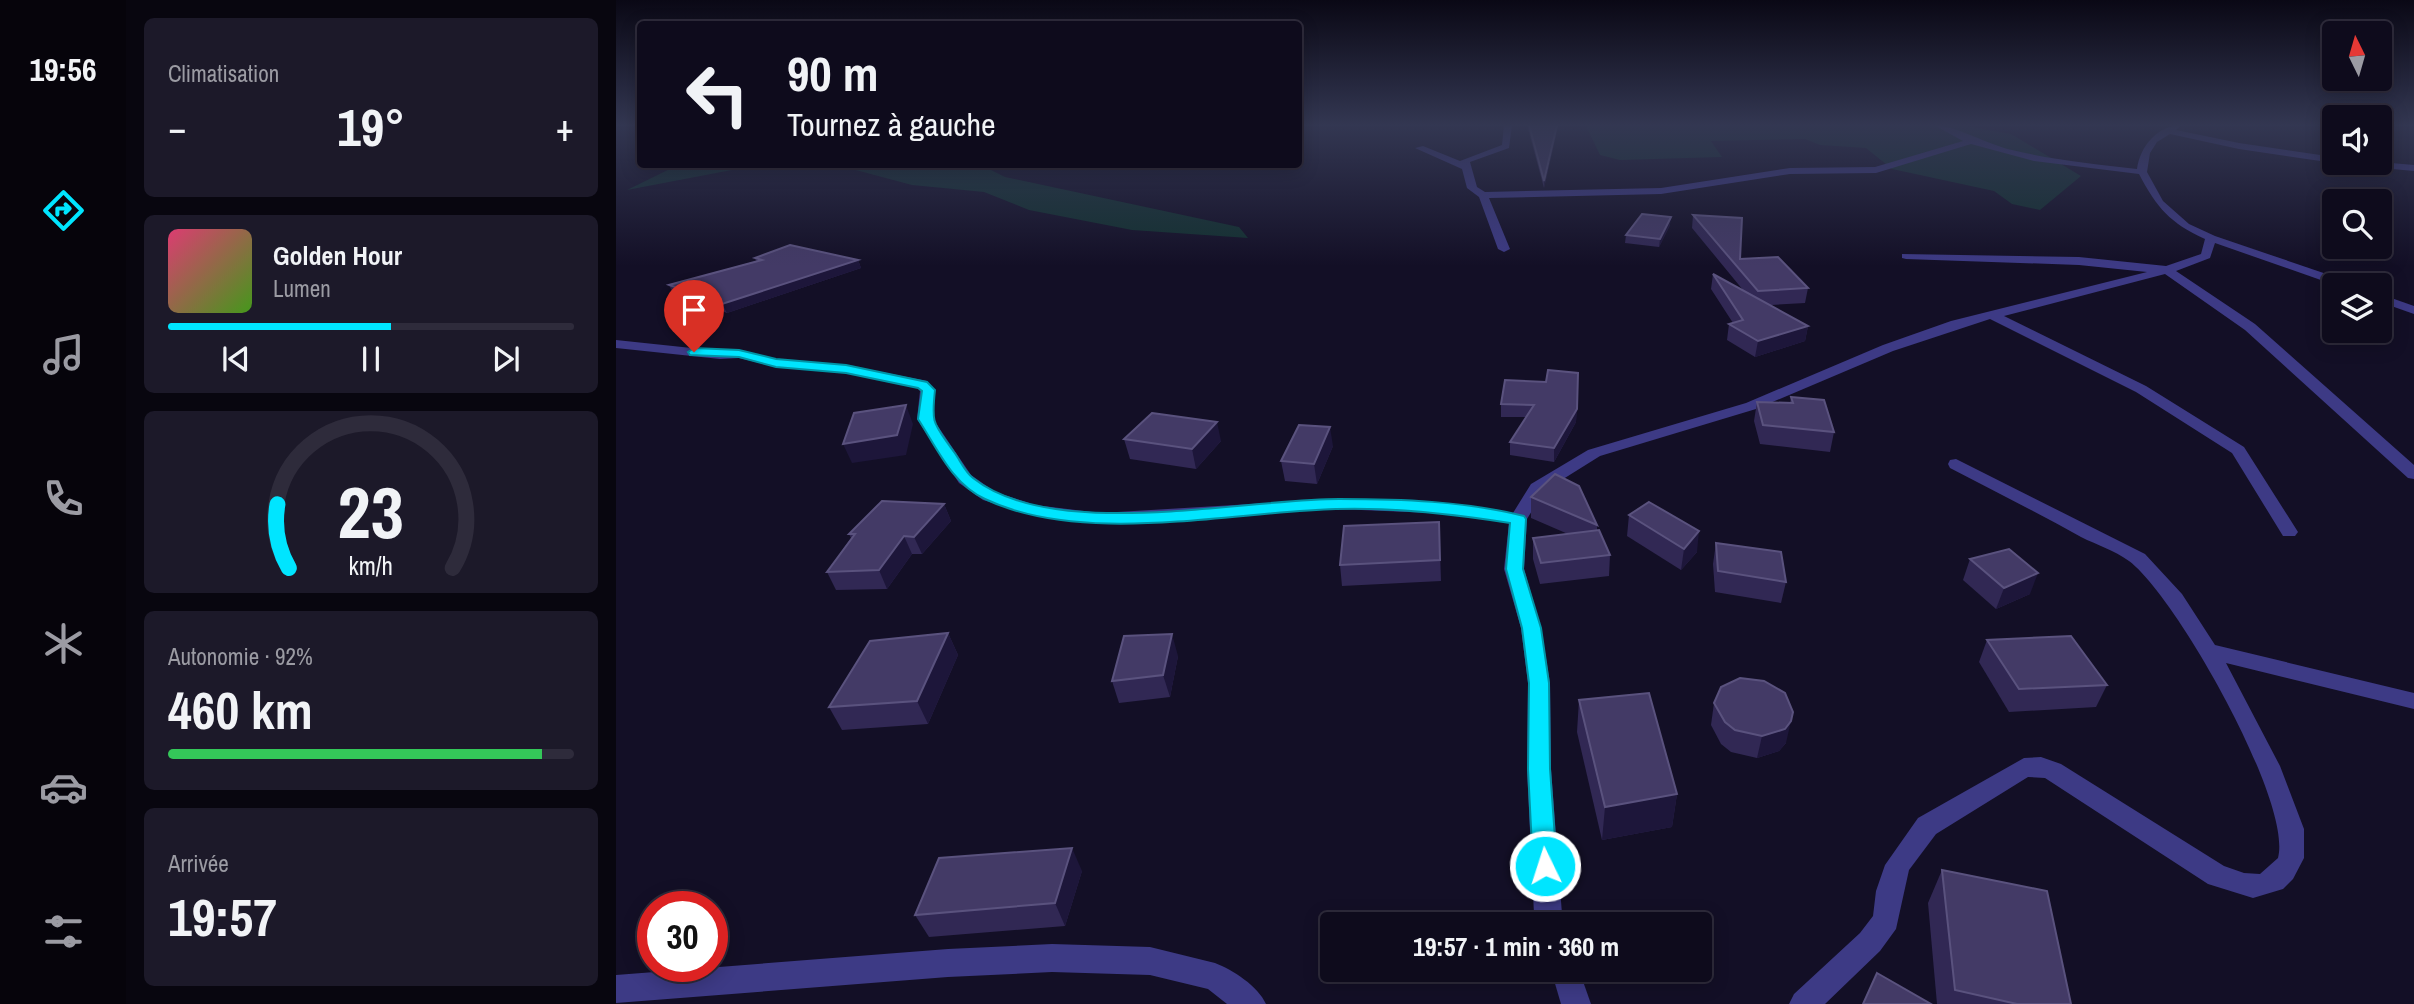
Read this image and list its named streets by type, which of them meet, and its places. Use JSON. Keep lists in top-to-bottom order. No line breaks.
{"north":"top","page":{"tabs":"19:56","tile":["Climatisation",["Autonomie · 92%","460 km"],["Arrivée","19:57"]],"turn":["90 m","Tournez à gauche"],"heat":["−","19°","+"],"song":["Golden Hour","Lumen"],"limit":"30","trip":"19:57 · 1 min · 360 m","gauge":["23","km/h"]}}
